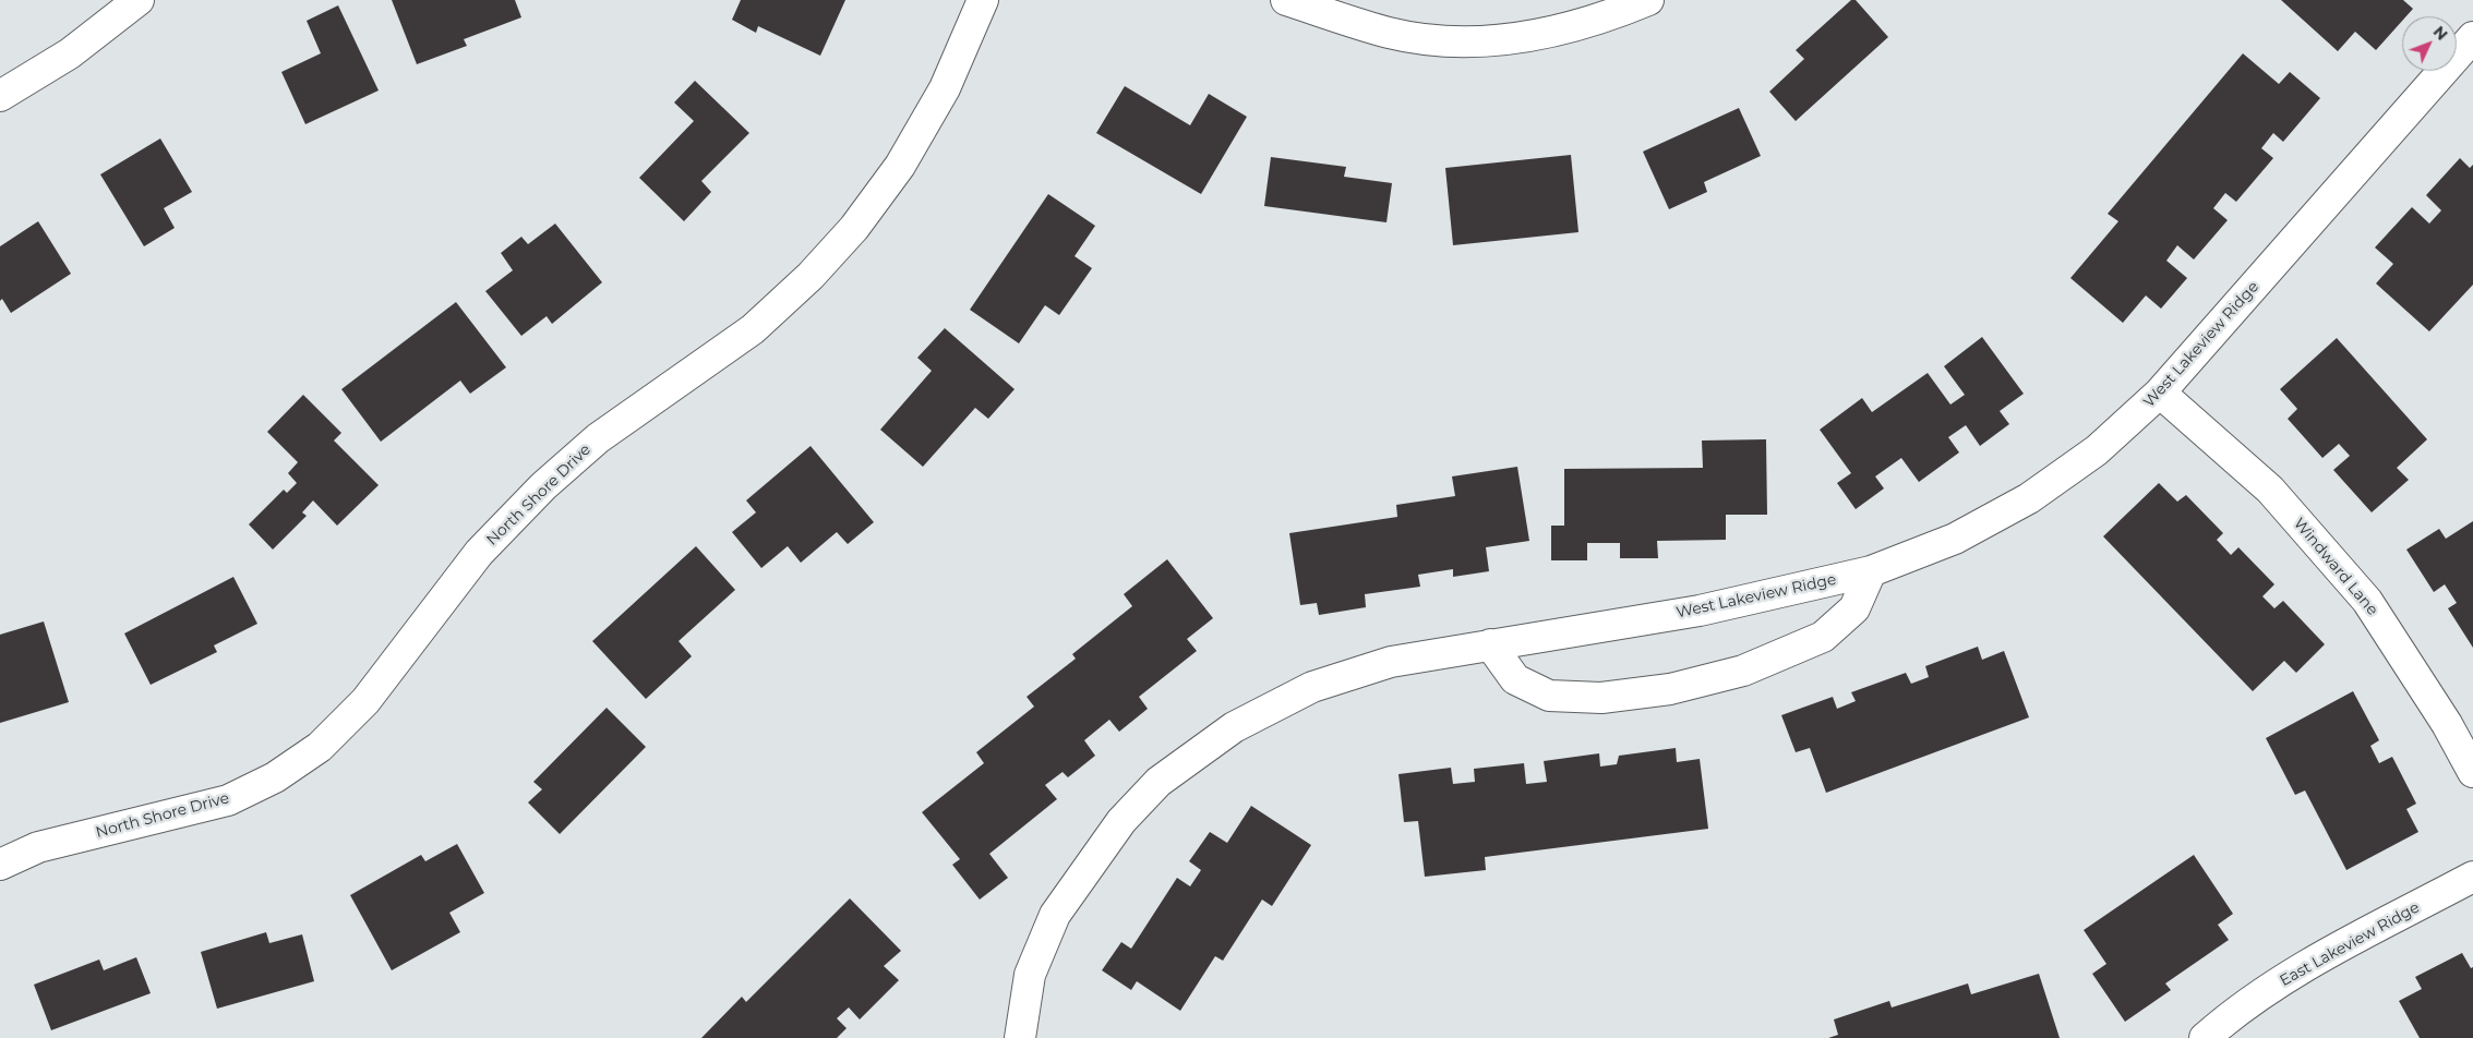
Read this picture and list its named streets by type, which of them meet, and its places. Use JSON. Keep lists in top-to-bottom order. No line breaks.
{"streets":{"street":["West Lakeview Ridge","North Shore Drive","Windward Lane","East Lakeview Ridge"]},"crossings":[["West Lakeview Ridge","Windward Lane"]],"north":"top right"}
